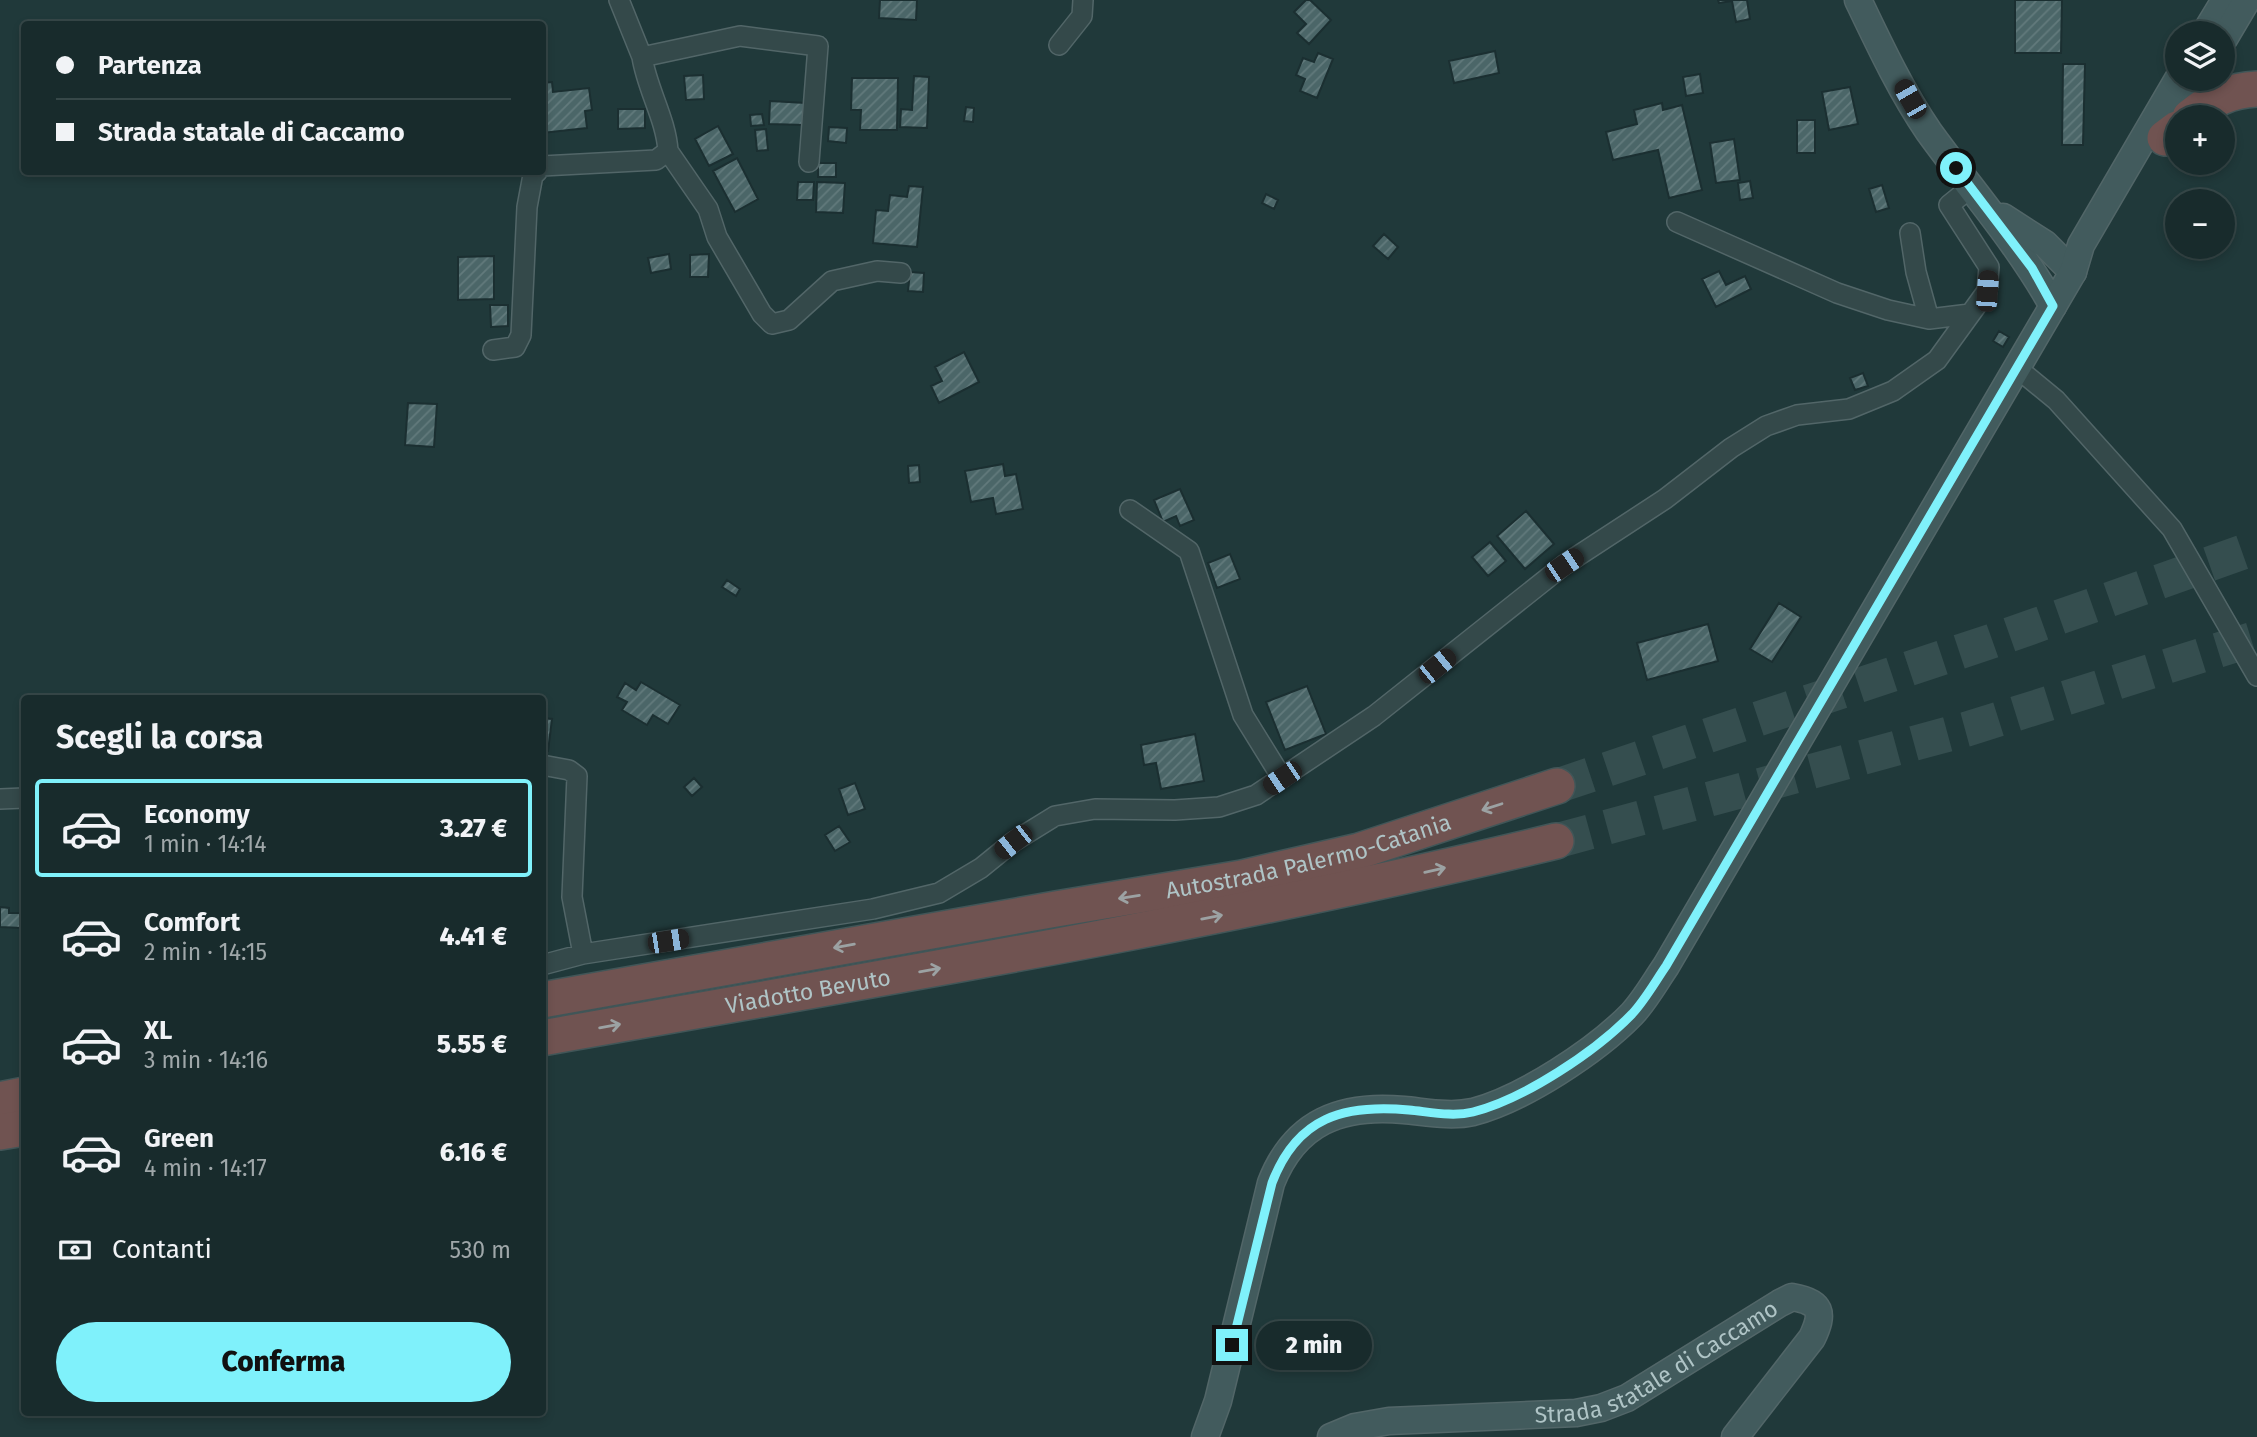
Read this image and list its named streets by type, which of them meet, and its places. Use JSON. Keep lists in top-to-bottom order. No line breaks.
{"streets":{"highway":["Autostrada Palermo-Catania","Viadotto Bevuto"],"main road":["Strada statale di Caccamo"]},"crossings":[["Autostrada Palermo-Catania","Viadotto Bevuto"]],"page":{"map_buttons":["+","−"],"banner":["Partenza","Strada statale di Caccamo"],"heading":"Scegli la corsa","list":[{"name":"Economy","note":"1 min · 14:14","value":"3.27 €"},{"name":"Comfort","note":"2 min · 14:15","value":"4.41 €"},{"name":"XL","note":"3 min · 14:16","value":"5.55 €"},{"name":"Green","note":"4 min · 14:17","value":"6.16 €"}],"pay":["Contanti","530 m"],"buttons":"Conferma","bubble":"2 min"}}
